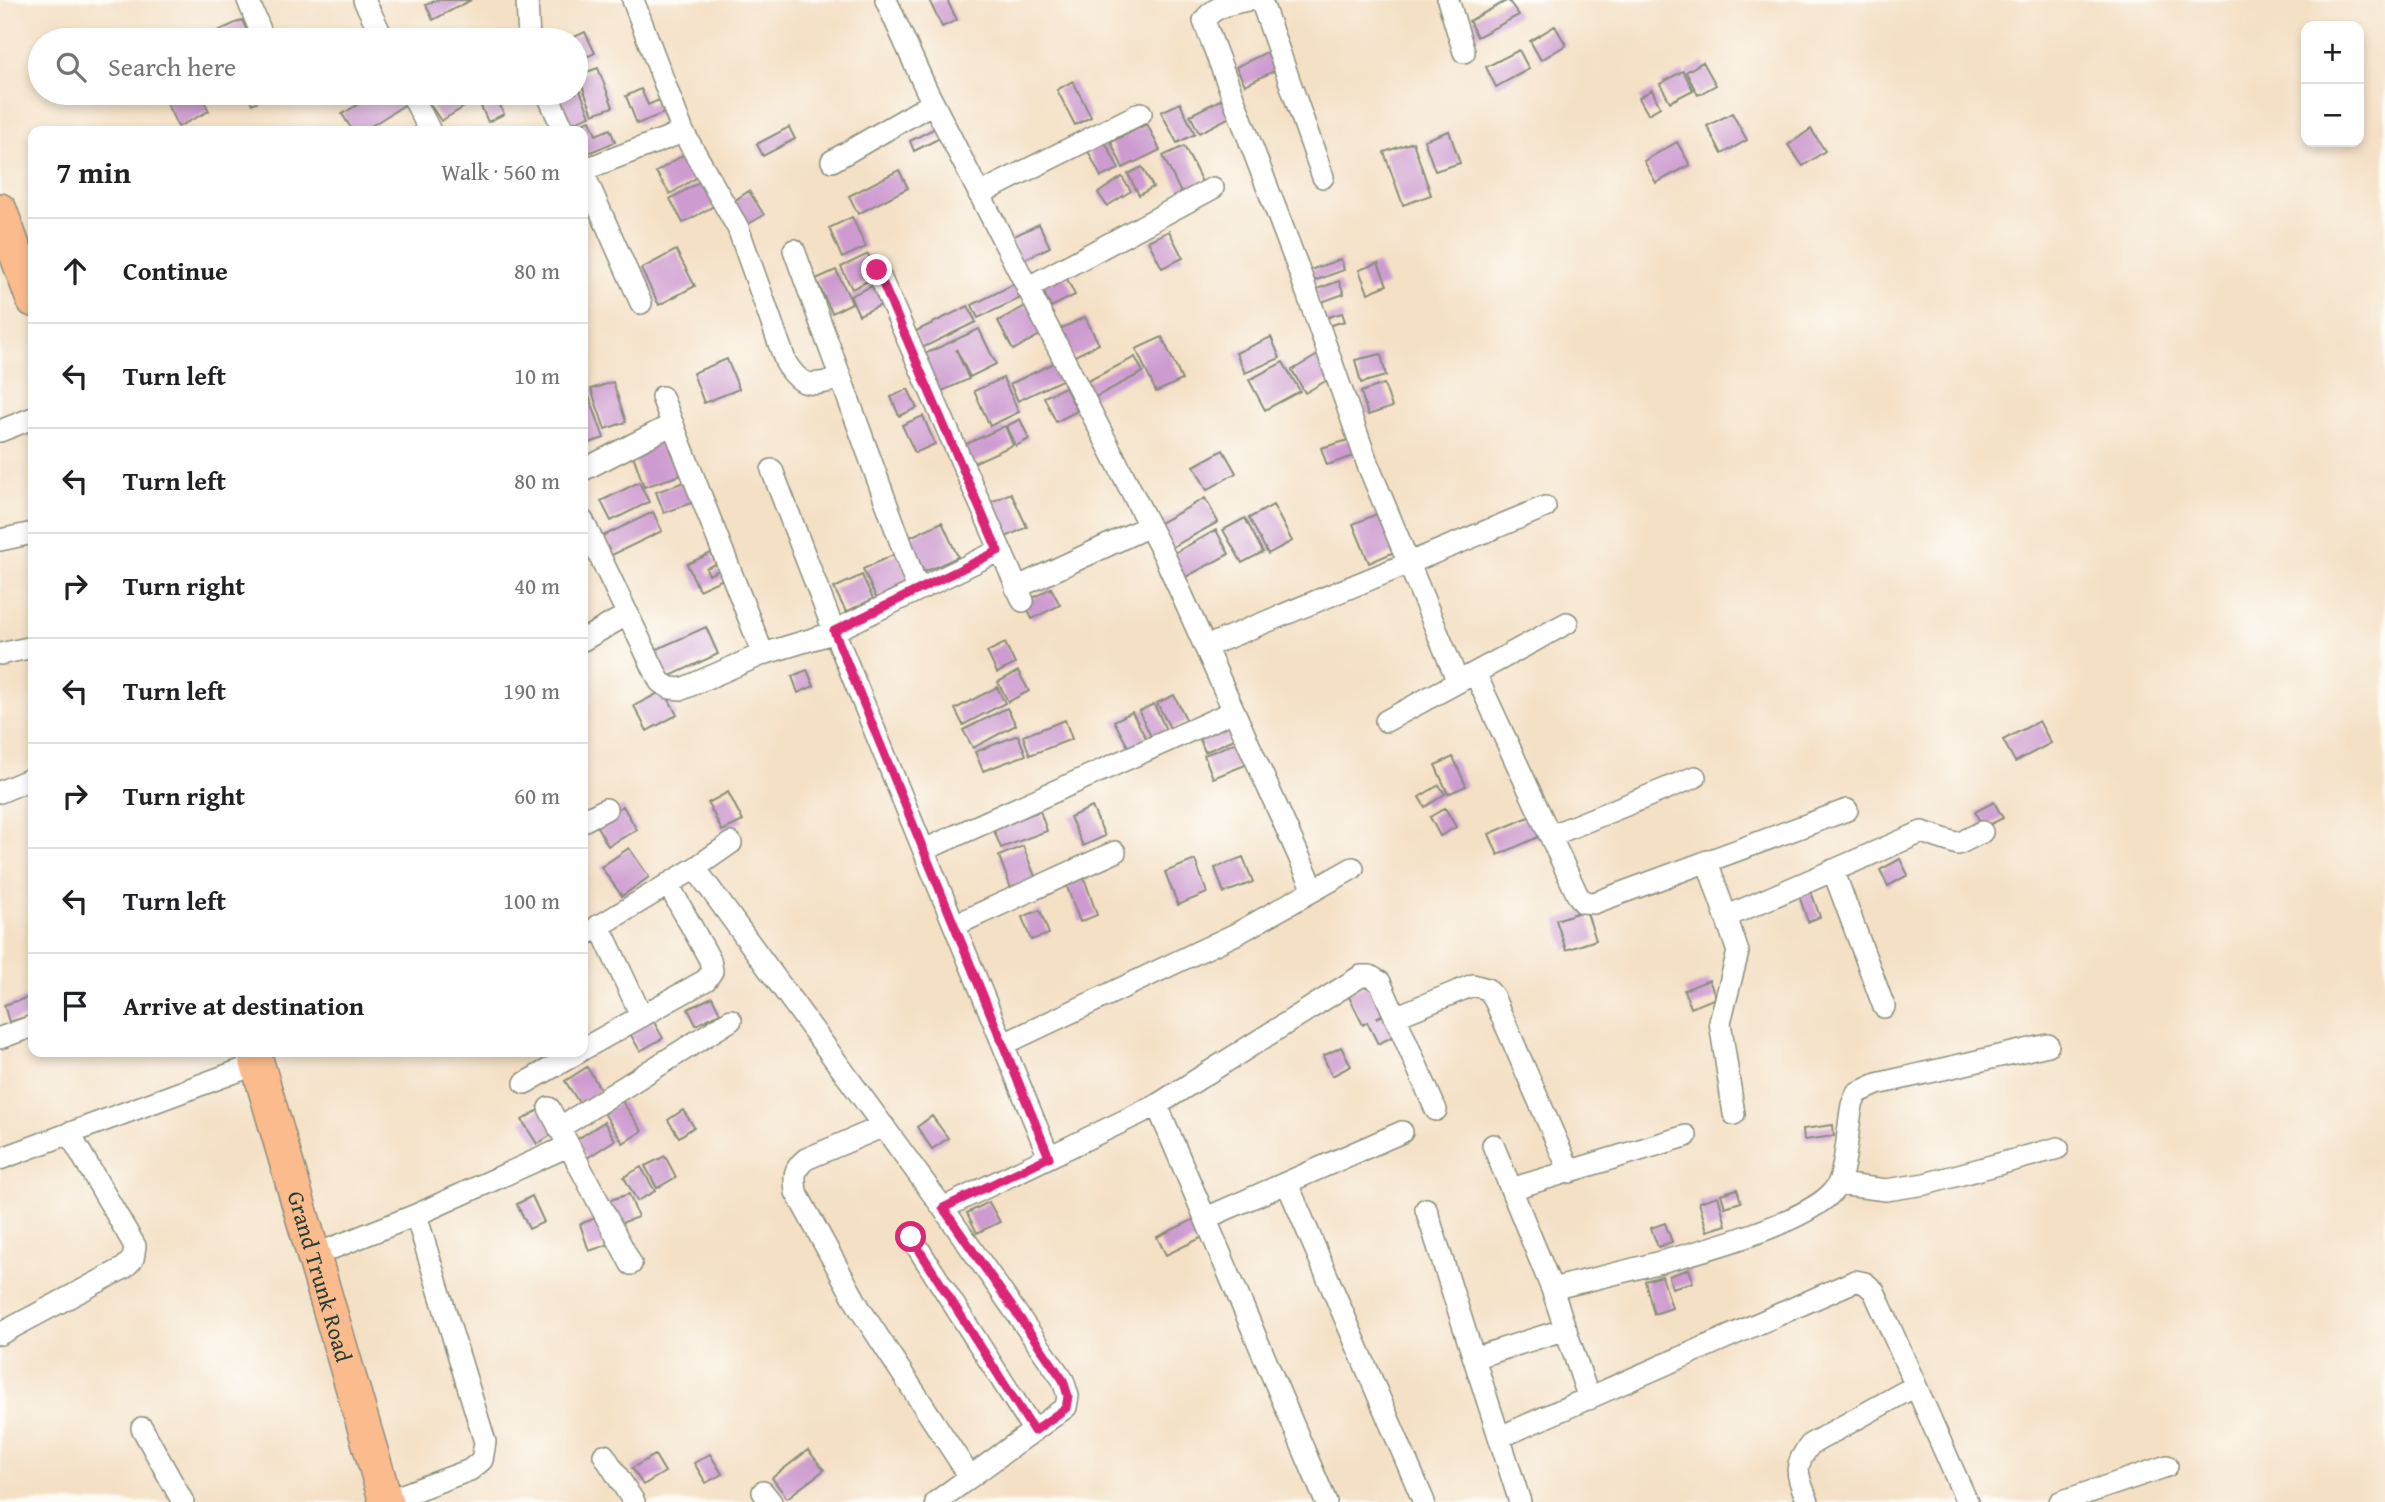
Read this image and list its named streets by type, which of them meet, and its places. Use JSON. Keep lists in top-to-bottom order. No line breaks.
{"streets":{"main road":["Grand Trunk Road"]},"page":{"map_buttons":["+","−"],"search":"Search here","heading":["7 min","Walk · 560 m"],"list":[["Continue","80 m"],["Turn left","10 m"],["Turn left","80 m"],["Turn right","40 m"],["Turn left","190 m"],["Turn right","60 m"],["Turn left","100 m"],"Arrive at destination"]}}
